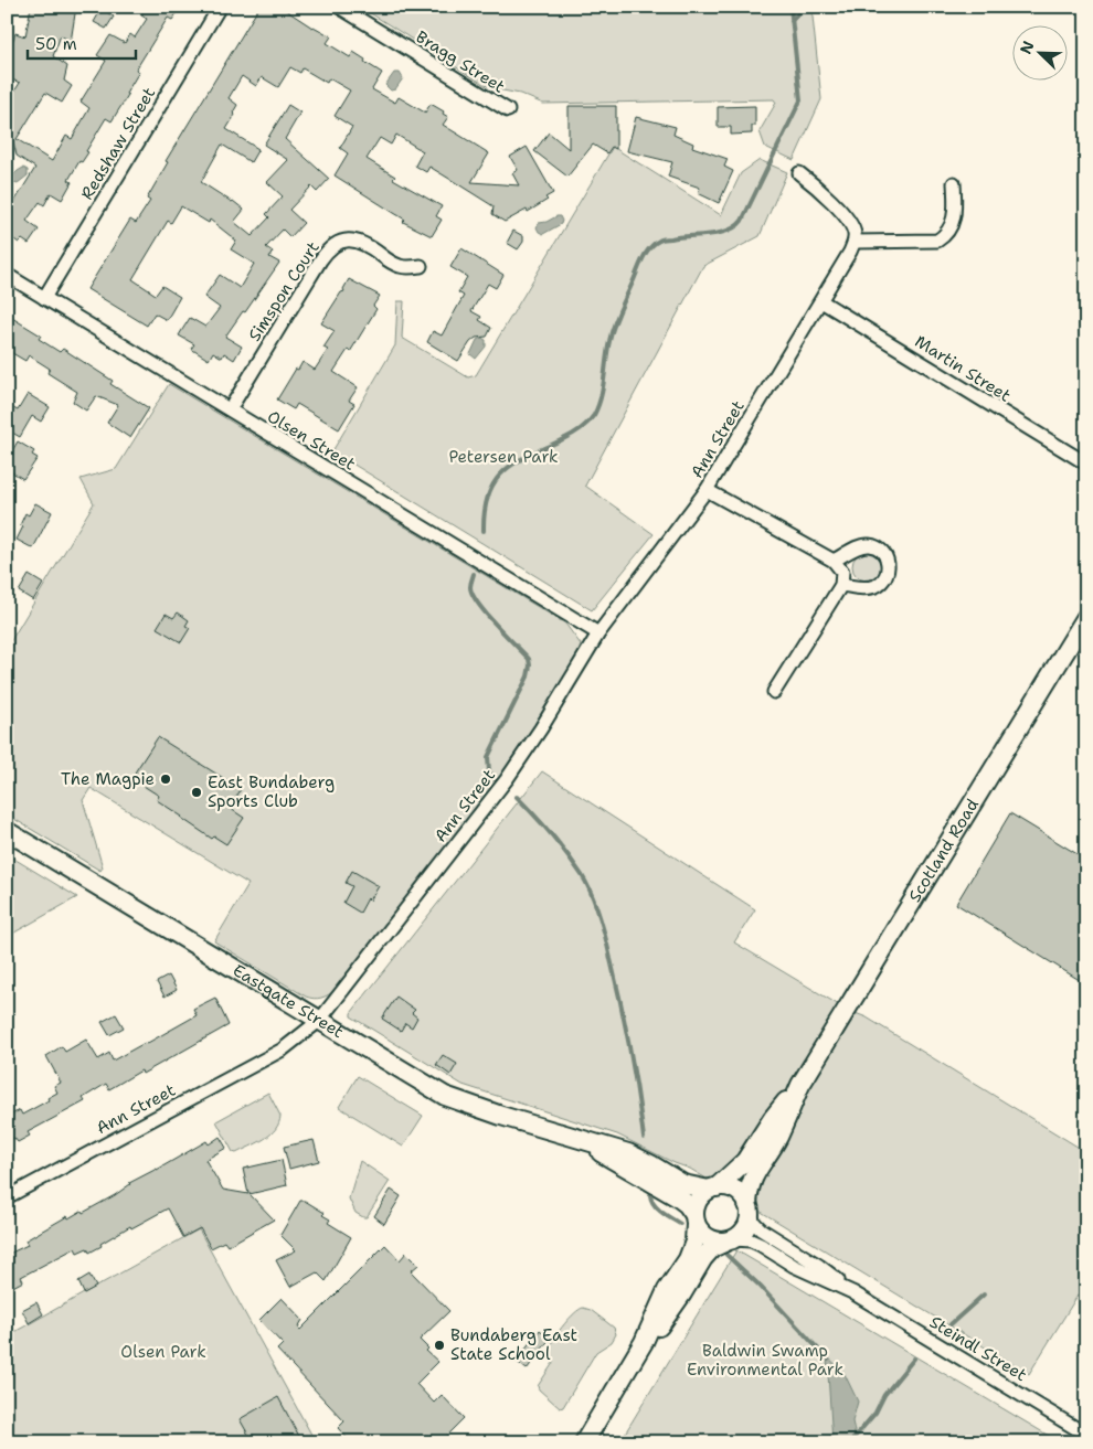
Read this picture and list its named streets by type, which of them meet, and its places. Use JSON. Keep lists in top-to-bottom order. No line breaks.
{"streets":{"street":["Bragg Street","Redshaw Street","Simspon Court","Martin Street","Ann Street","Olsen Street","Scotland Road","Eastgate Street","Steindl Street"]},"crossings":[["Redshaw Street","Olsen Street"],["Simspon Court","Olsen Street"],["Martin Street","Ann Street"],["Ann Street","Olsen Street"],["Ann Street","Eastgate Street"],["Scotland Road","Eastgate Street"],["Scotland Road","Steindl Street"],["Eastgate Street","Steindl Street"]],"parks":["Petersen Park","Baldwin Swamp Environmental Park","Olsen Park"],"places":["The Magpie","East Bundaberg Sports Club","Bundaberg East State School"],"scale_bar":"50 m","north":"top left"}
